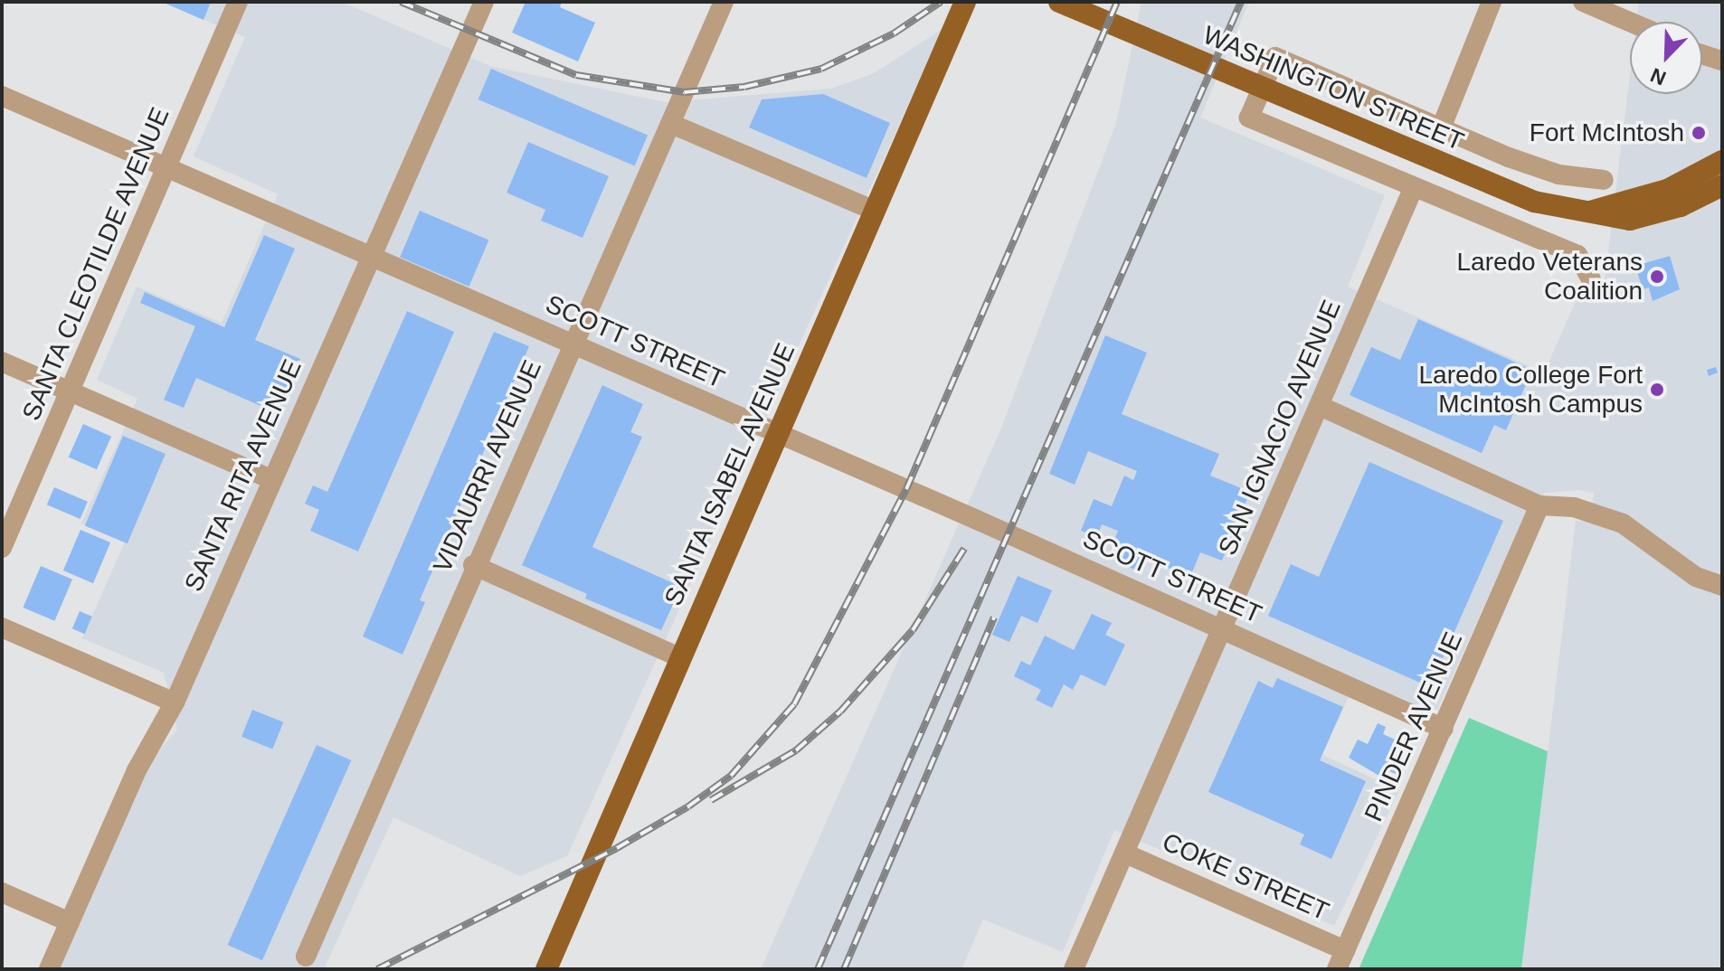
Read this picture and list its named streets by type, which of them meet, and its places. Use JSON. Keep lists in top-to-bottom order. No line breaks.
{"streets":{"main road":["WASHINGTON STREET","SANTA ISABEL AVENUE"],"street":["SANTA CLEOTILDE AVENUE","SCOTT STREET","SAN IGNACIO AVENUE","VIDAURRI AVENUE","SANTA RITA AVENUE","PINDER AVENUE","COKE STREET"]},"crossings":[["SANTA CLEOTILDE AVENUE","SCOTT STREET"],["SCOTT STREET","SAN IGNACIO AVENUE"],["SCOTT STREET","VIDAURRI AVENUE"],["SCOTT STREET","SANTA ISABEL AVENUE"],["SCOTT STREET","SANTA RITA AVENUE"],["SCOTT STREET","PINDER AVENUE"],["SAN IGNACIO AVENUE","COKE STREET"],["PINDER AVENUE","COKE STREET"]],"places":["Fort McIntosh","Laredo Veterans Coalition","Laredo College Fort McIntosh Campus"],"north":"bottom left"}
